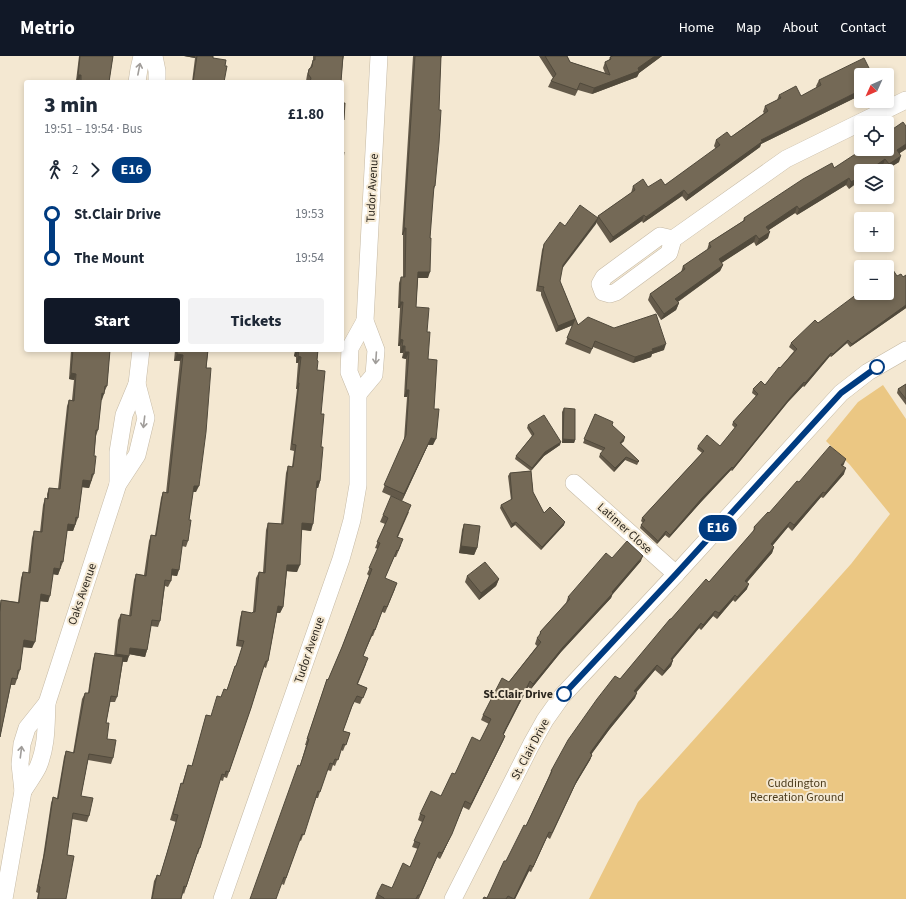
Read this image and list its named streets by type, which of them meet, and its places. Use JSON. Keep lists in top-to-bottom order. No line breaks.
{"streets":{"street":["Tudor Avenue","Latimer Close","Oaks Avenue","St. Clair Drive"]},"crossings":[["Latimer Close","St. Clair Drive"]],"parks":["Cuddington Recreation Ground"],"places":["St.Clair Drive"],"lines":["bus line E16"],"north":"bottom left","page":{"header":"Metrio","nav":["Home","Map","About","Contact"],"on_map":"E16","map_buttons":["+","−"],"heading":["3 min","19:51 – 19:54 · Bus","£1.80"],"legs":["2","E16"],"list":[{"name":"St.Clair Drive","value":"19:53"},{"name":"The Mount","value":"19:54"}],"buttons":["Start","Tickets"]}}
